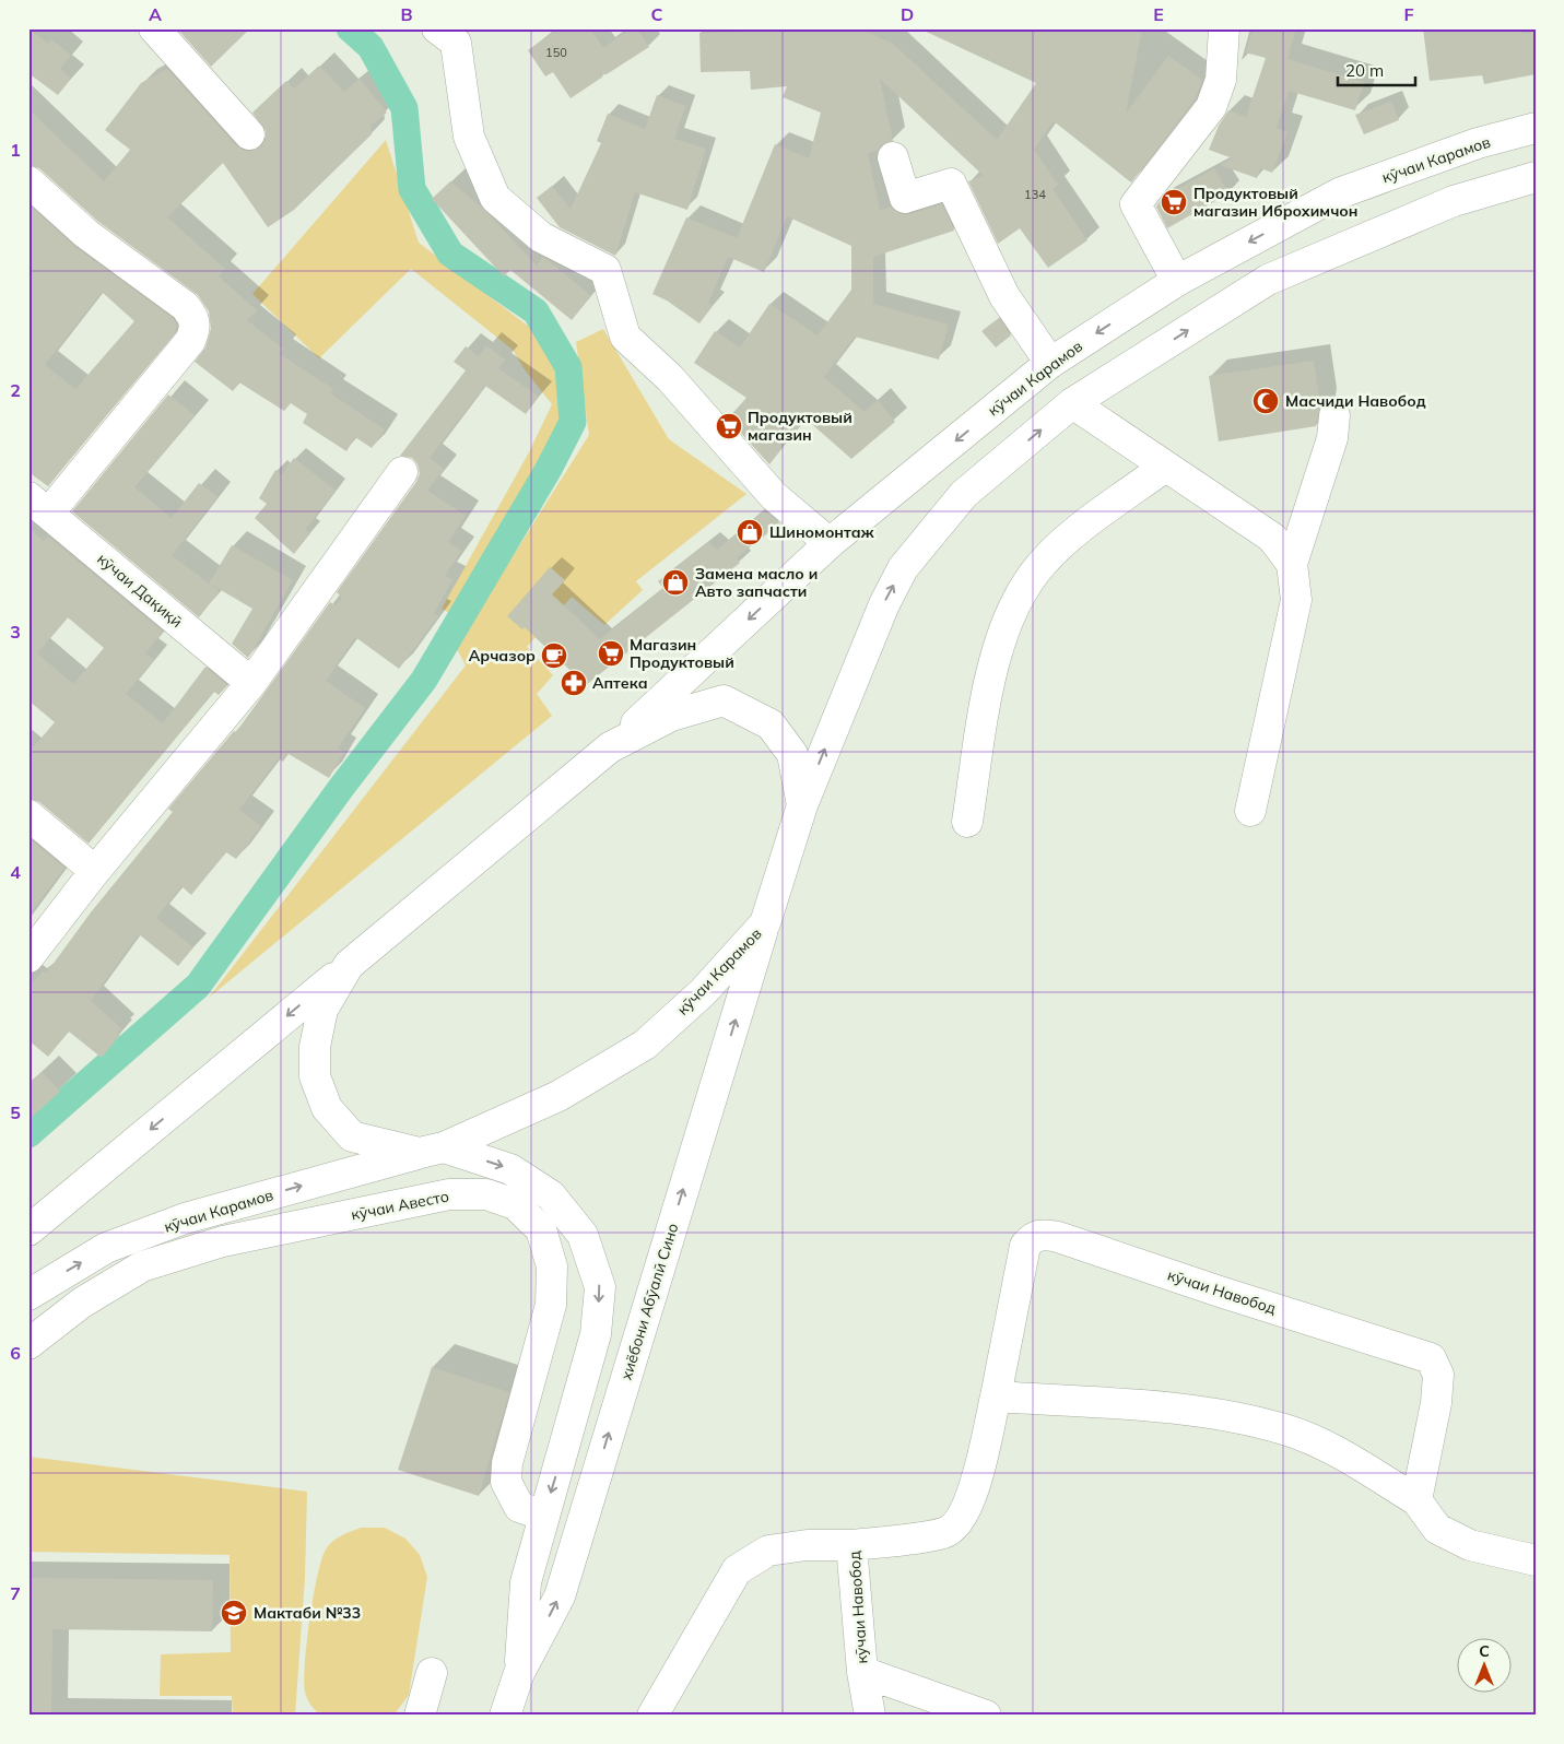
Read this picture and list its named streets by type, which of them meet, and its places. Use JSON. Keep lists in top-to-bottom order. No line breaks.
{"streets":{"main road":["кӯчаи Карамов","кӯчаи Дақиқӣ","кӯчаи Авесто","кӯчаи Навобод","хиёбони Абӯалӣ Сино"]},"crossings":[["кӯчаи Карамов","хиёбони Абӯалӣ Сино"],["кӯчаи Авесто","хиёбони Абӯалӣ Сино"]],"places":{"supermarket":["Продуктовый магазин Иброхимчон","Продуктовый магазин","Магазин Продуктовый"],"mosque":["Масчиди Навобод"],"shop":["Шиномонтаж","Замена масло и Авто запчасти"],"cafe":["Арчазор"],"pharmacy":["Аптека"],"school or university":["Мактаби №33"]},"house_numbers":["150","134"],"scale_bar":"20 m","north":"top","grid":{"columns":["A","B","C","D","E","F"],"rows":["1","2","3","4","5","6","7"]}}
